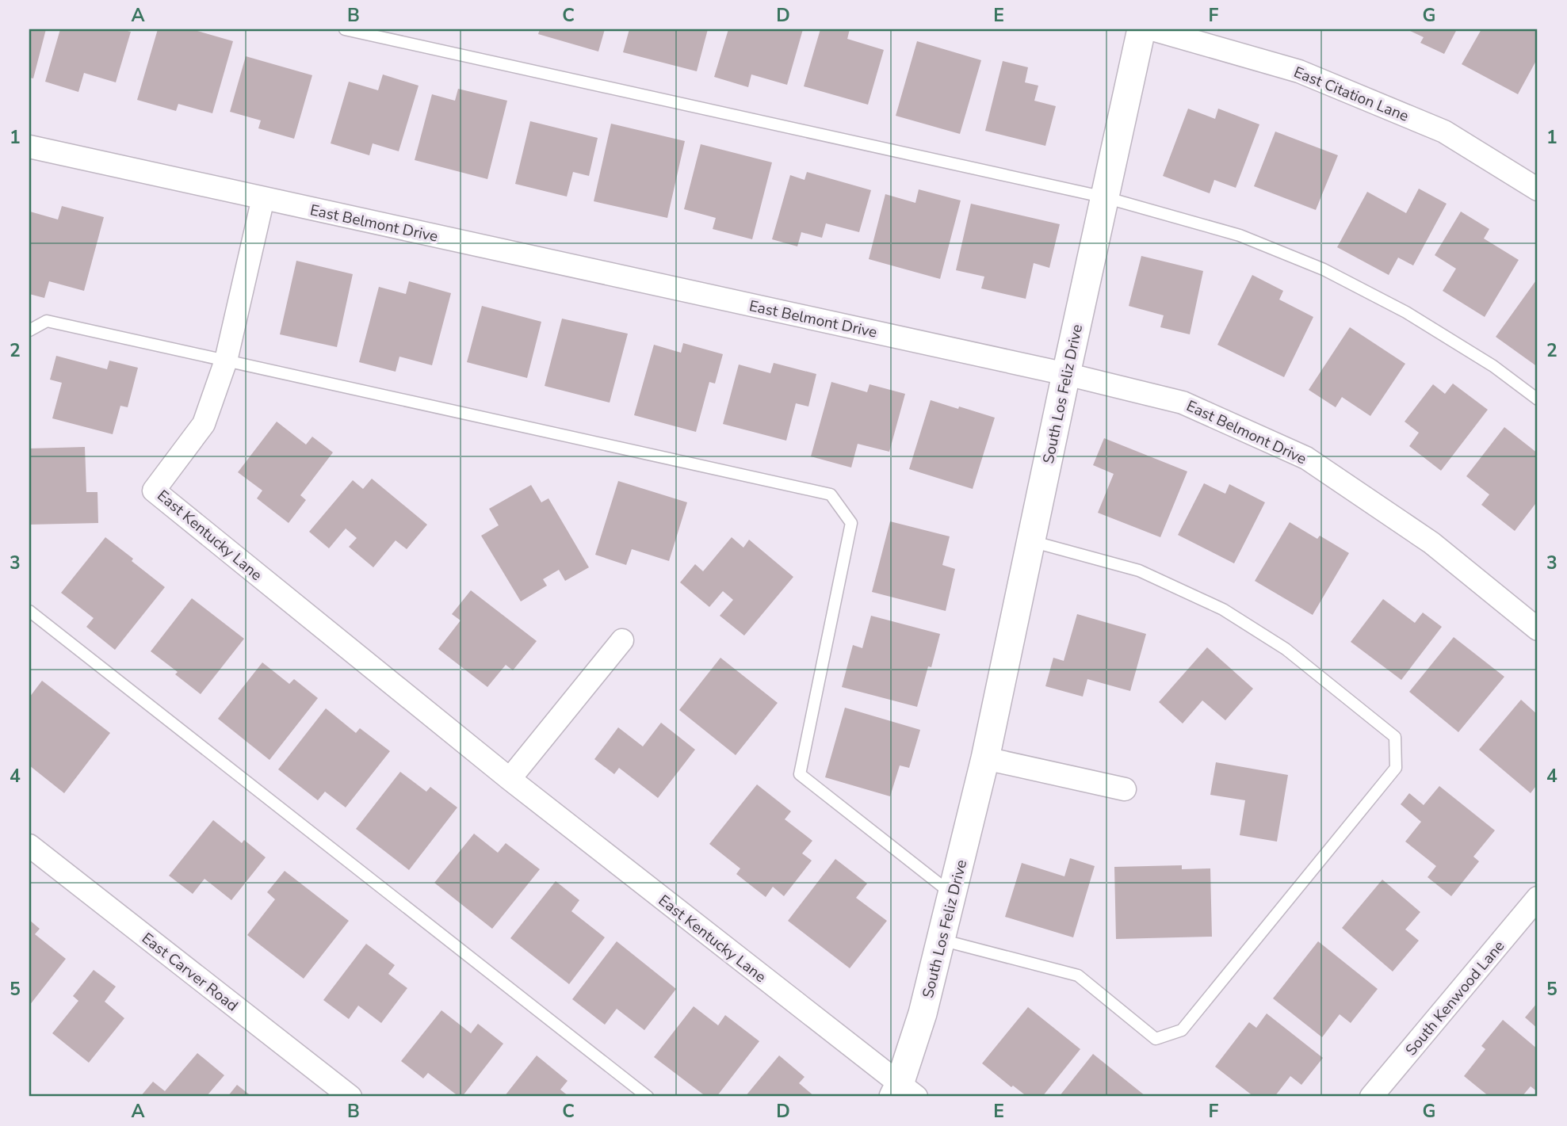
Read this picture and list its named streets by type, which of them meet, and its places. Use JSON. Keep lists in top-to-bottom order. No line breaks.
{"streets":{"street":["East Citation Lane","East Belmont Drive","South Los Feliz Drive","East Kentucky Lane","East Carver Road","South Kenwood Lane"]},"crossings":[["East Belmont Drive","South Los Feliz Drive"],["East Belmont Drive","East Kentucky Lane"],["South Los Feliz Drive","East Kentucky Lane"]],"grid":{"columns":["A","B","C","D","E","F","G"],"rows":["1","2","3","4","5"]}}
